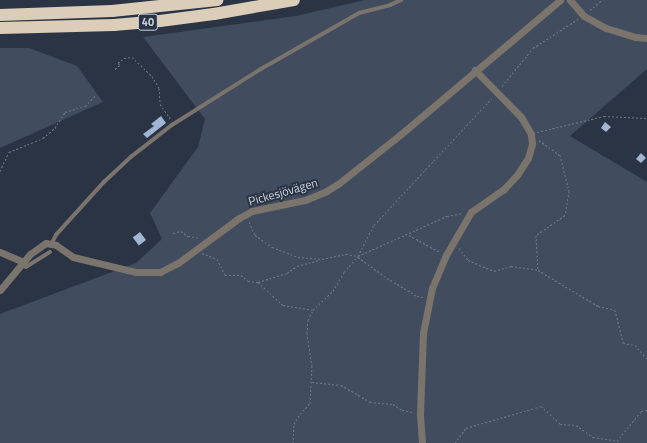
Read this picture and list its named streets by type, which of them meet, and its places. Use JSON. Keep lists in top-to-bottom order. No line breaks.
{"streets":{"highway":["40"],"street":["Pickesjövägen"]}}
